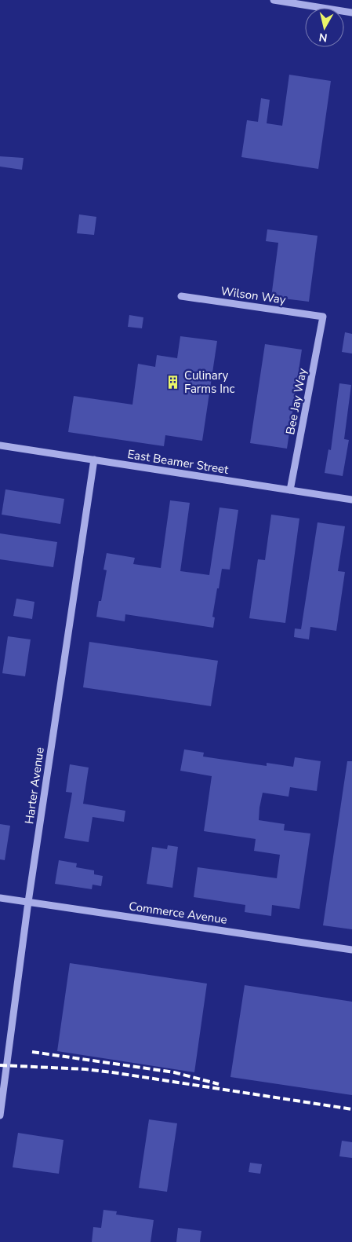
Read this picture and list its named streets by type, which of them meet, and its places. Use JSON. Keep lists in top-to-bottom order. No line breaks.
{"streets":{"street":["Wilson Way","Bee Jay Way","East Beamer Street","Harter Avenue","Commerce Avenue"]},"crossings":[["Wilson Way","Bee Jay Way"],["Bee Jay Way","East Beamer Street"],["East Beamer Street","Harter Avenue"],["Harter Avenue","Commerce Avenue"]],"places":{"building":["Culinary Farms Inc"]},"north":"bottom"}
